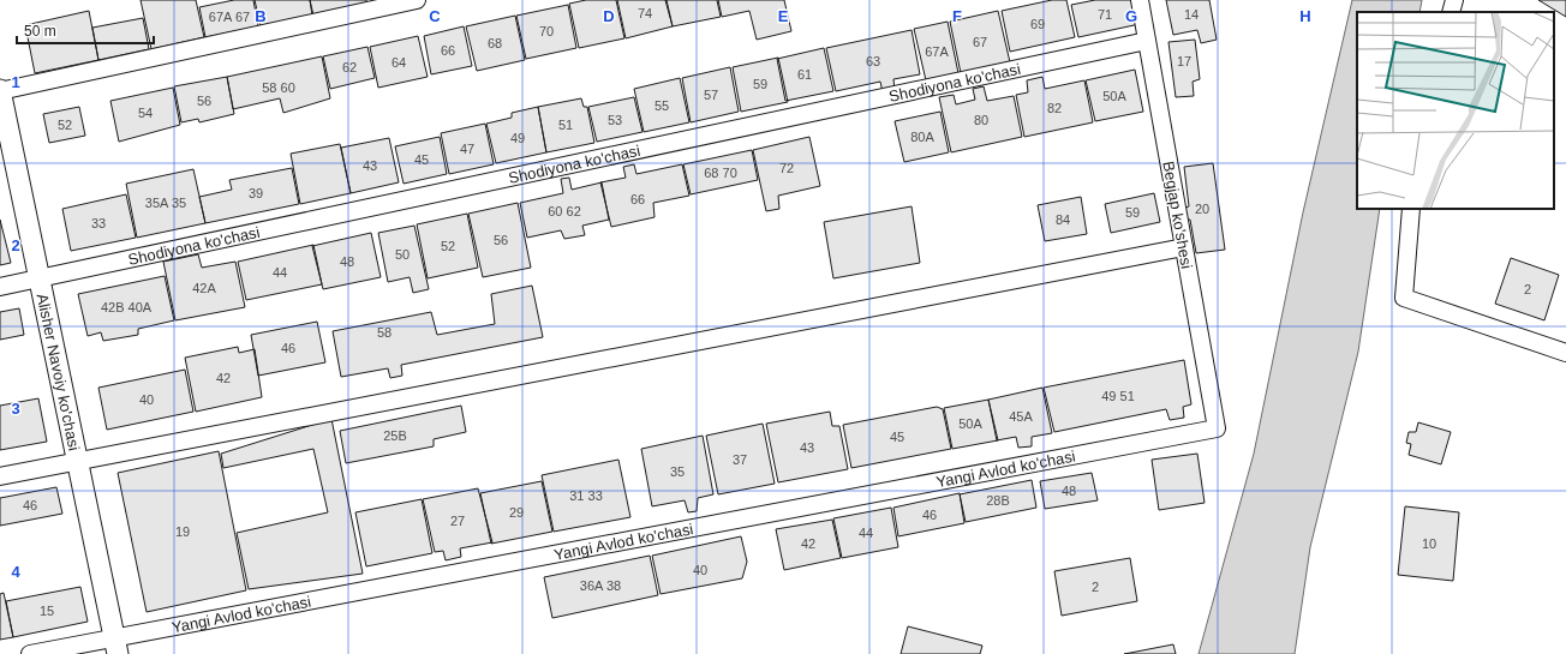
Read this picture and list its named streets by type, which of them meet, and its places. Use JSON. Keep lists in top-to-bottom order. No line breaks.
{"streets":{"street":["Shodiyona ko'chasi","Begjap ko'shesi","Alisher Navoiy ko'chasi","Yangi Avlod ko'chasi"]},"crossings":[["Shodiyona ko'chasi","Begjap ko'shesi"],["Shodiyona ko'chasi","Alisher Navoiy ko'chasi"],["Begjap ko'shesi","Yangi Avlod ko'chasi"],["Alisher Navoiy ko'chasi","Yangi Avlod ko'chasi"]],"house_numbers":["74","71","14","67A 67","69","70","67","68","66","67A","63","17","64","62","61","59","58 60","57","50A","56","55","82","54","53","80","52","51","80A","49","47","45","43","72","68 70","39","66","35A 35","20","60 62","59","84","33","56","52","50","48","44","42A","2","42B 40A","58","46","42","49 51","40","45A","50A","25B","45","43","37","35","48","31 33","28B","46","29","46","27","19","44","42","10","40","36A 38","2","15"],"scale_bar":"50 m","grid":{"columns":["B","C","D","E","F","G","H"],"rows":["1","2","3","4"]}}
